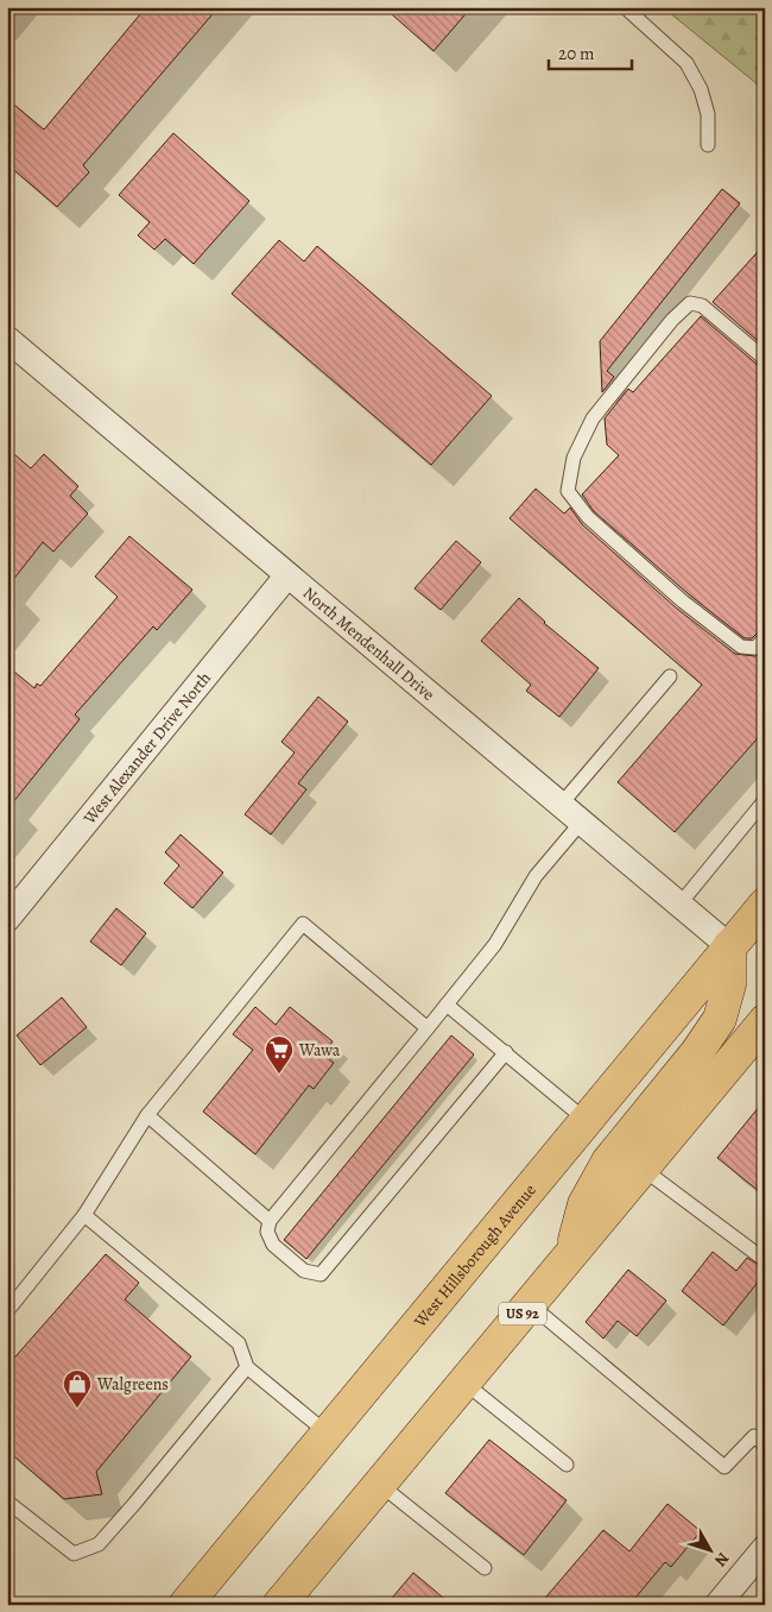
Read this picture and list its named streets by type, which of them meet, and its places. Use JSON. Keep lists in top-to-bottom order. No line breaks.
{"streets":{"main road":["West Hillsborough Avenue","US 92"],"street":["North Mendenhall Drive","West Alexander Drive North"]},"crossings":[["North Mendenhall Drive","West Alexander Drive North"],["North Mendenhall Drive","West Hillsborough Avenue"]],"places":{"supermarket":["Wawa"],"shop":["Walgreens"]},"scale_bar":"20 m","north":"bottom right"}
